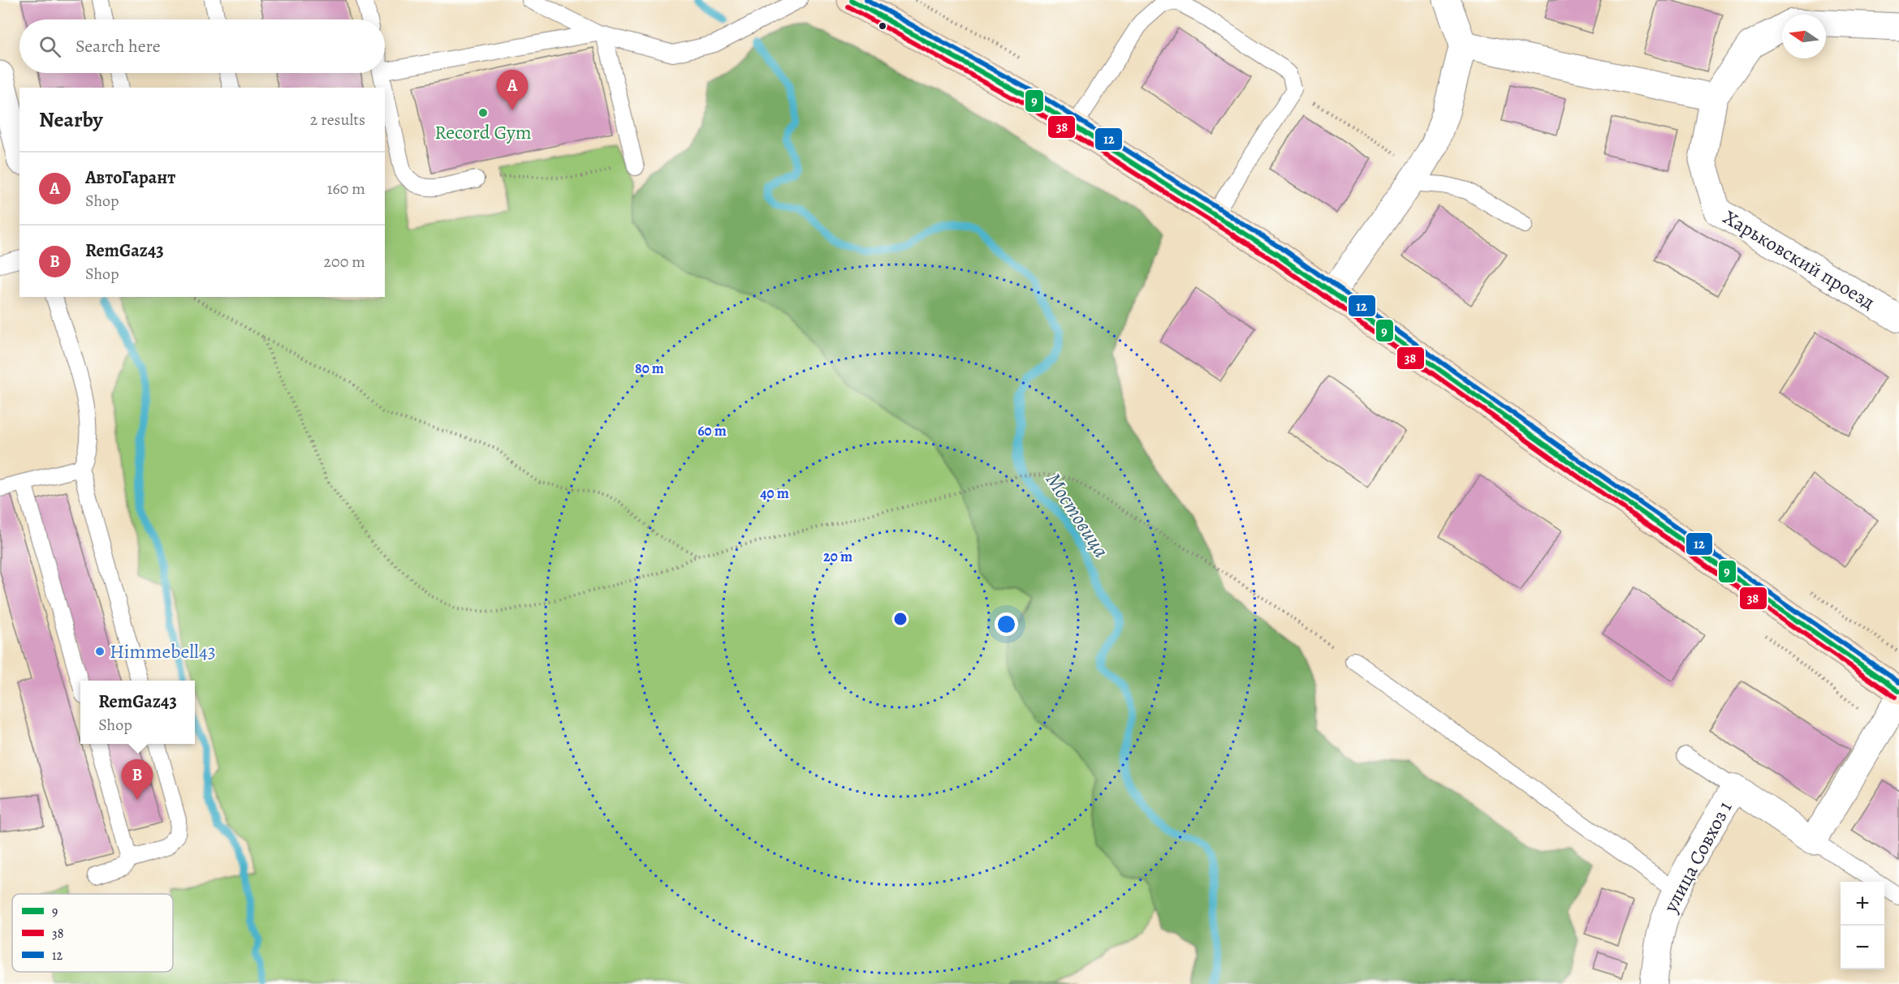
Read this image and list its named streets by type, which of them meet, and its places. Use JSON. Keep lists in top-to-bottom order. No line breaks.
{"streets":{"street":["Харьковский проезд","улица Совхоз 1"]},"water":["Мостовица"],"places":["Record Gym","Himmebell43"],"lines":["transit line 9","transit line 12","transit line 38"],"legend":["9","38","12"],"north":"left","page":{"search":"Search here","pins":["A","B"],"heading":["Nearby","2 results"],"list":[{"mark":"A","name":"АвтоГарант","note":"Shop","value":"160 m"},{"mark":"B","name":"RemGaz43","note":"Shop","value":"200 m"}],"popup":["RemGaz43","Shop"],"map_buttons":["+","−"]},"rings":["80 m","60 m","40 m","20 m"]}
